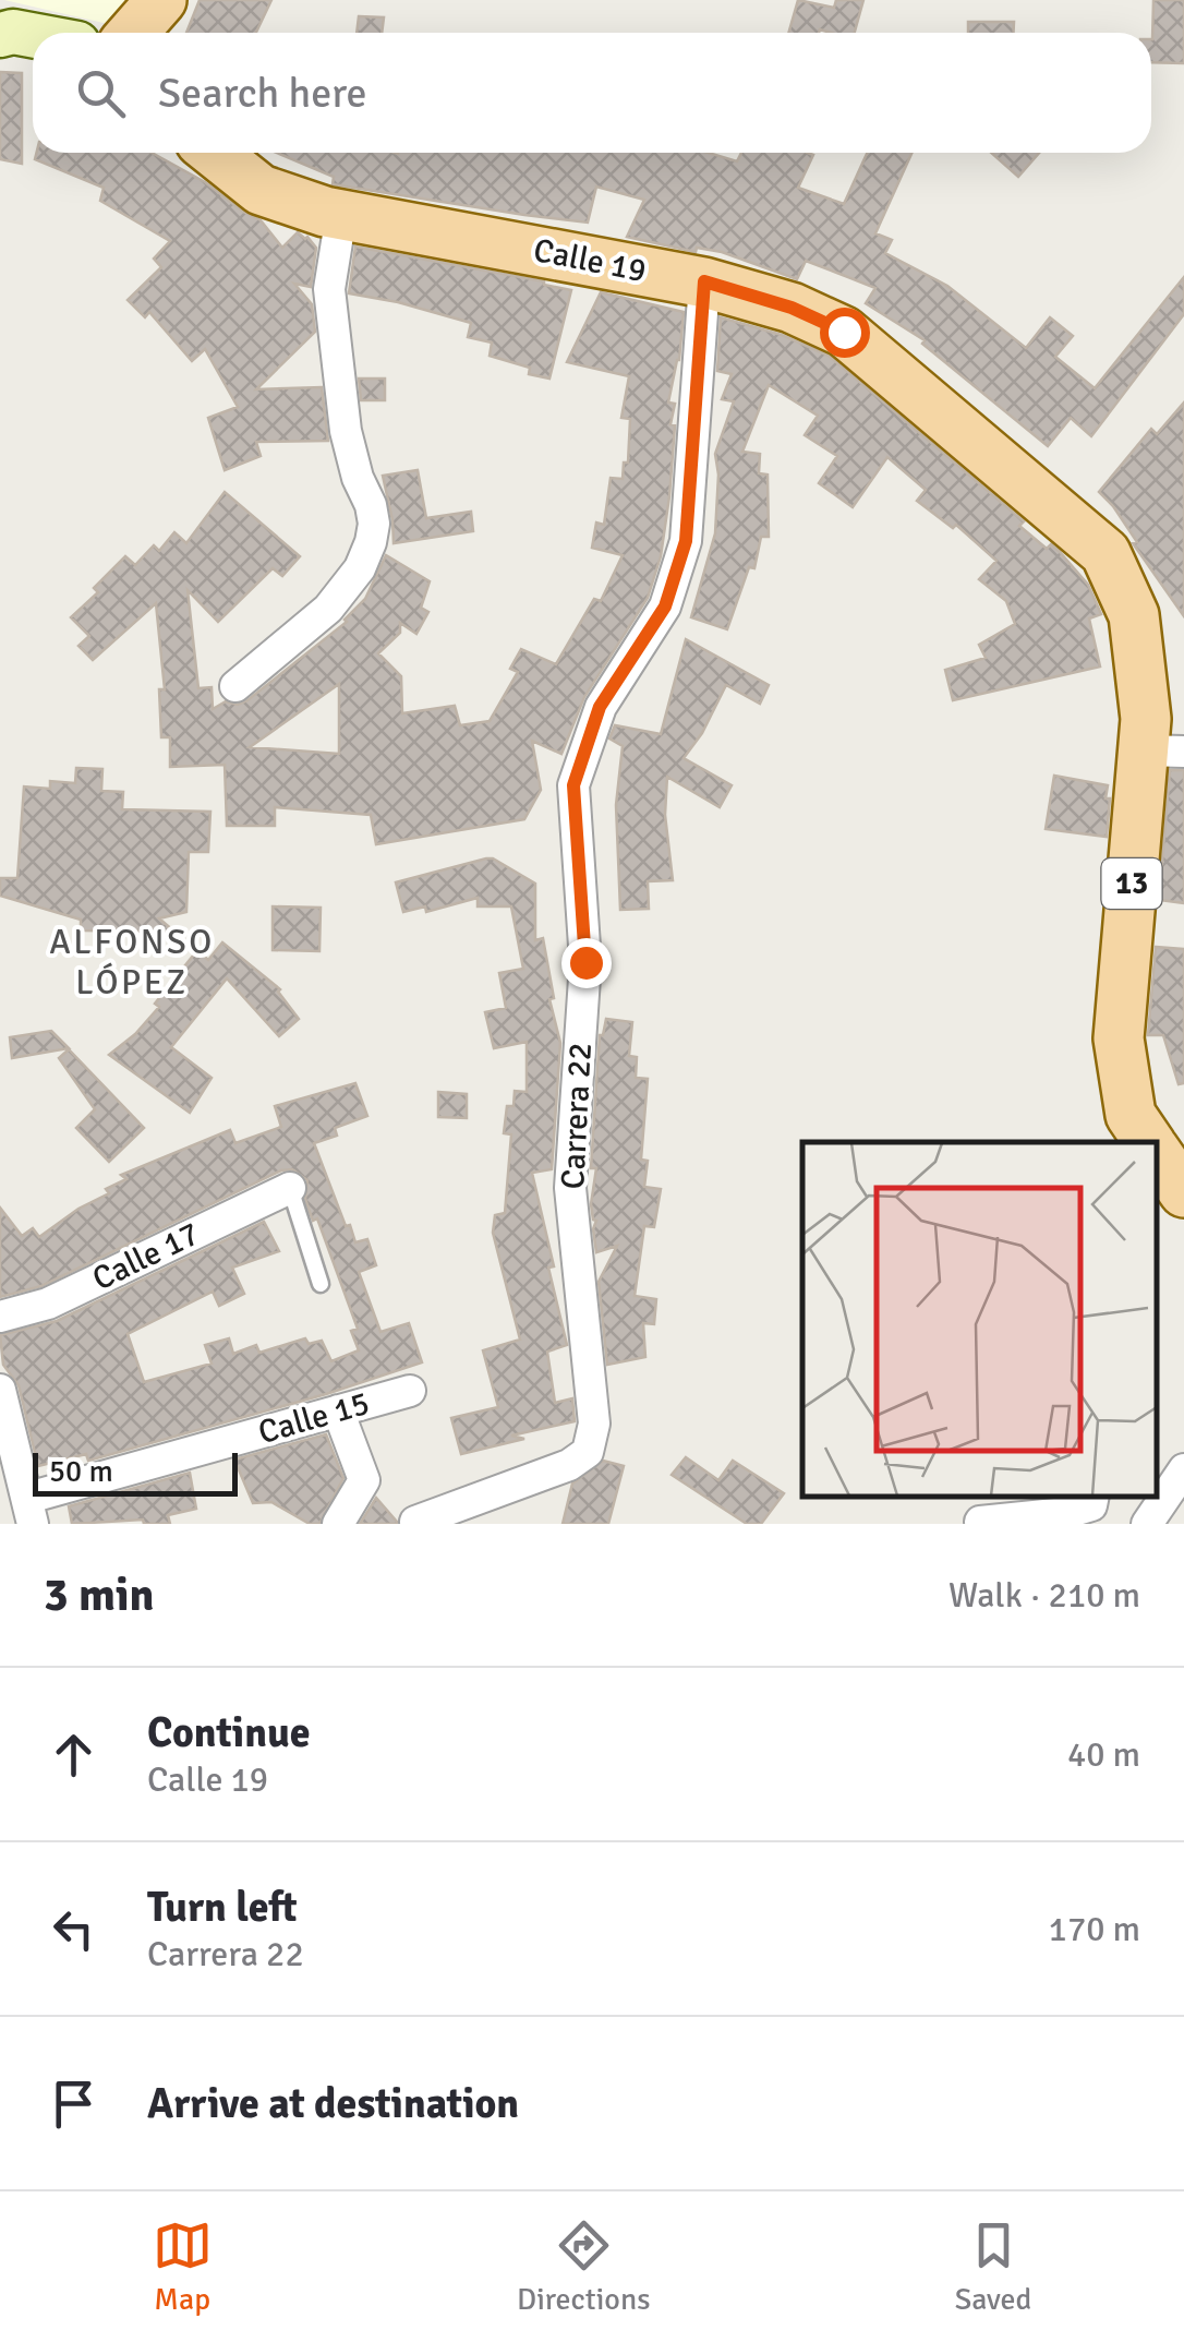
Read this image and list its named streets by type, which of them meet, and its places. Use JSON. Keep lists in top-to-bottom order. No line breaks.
{"streets":{"main road":["Calle 19","13"],"street":["Carrera 22","Calle 17","Calle 15"]},"crossings":[["Calle 19","13"],["Calle 19","Carrera 22"]],"districts":["ALFONSO LÓPEZ"],"scale_bar":"50 m","page":{"search":"Search here","scale":"50 m","heading":["3 min","Walk · 210 m"],"list":[["Continue","Calle 19","40 m"],["Turn left","Carrera 22","170 m"],"Arrive at destination"],"nav":["Map","Directions","Saved"]}}
